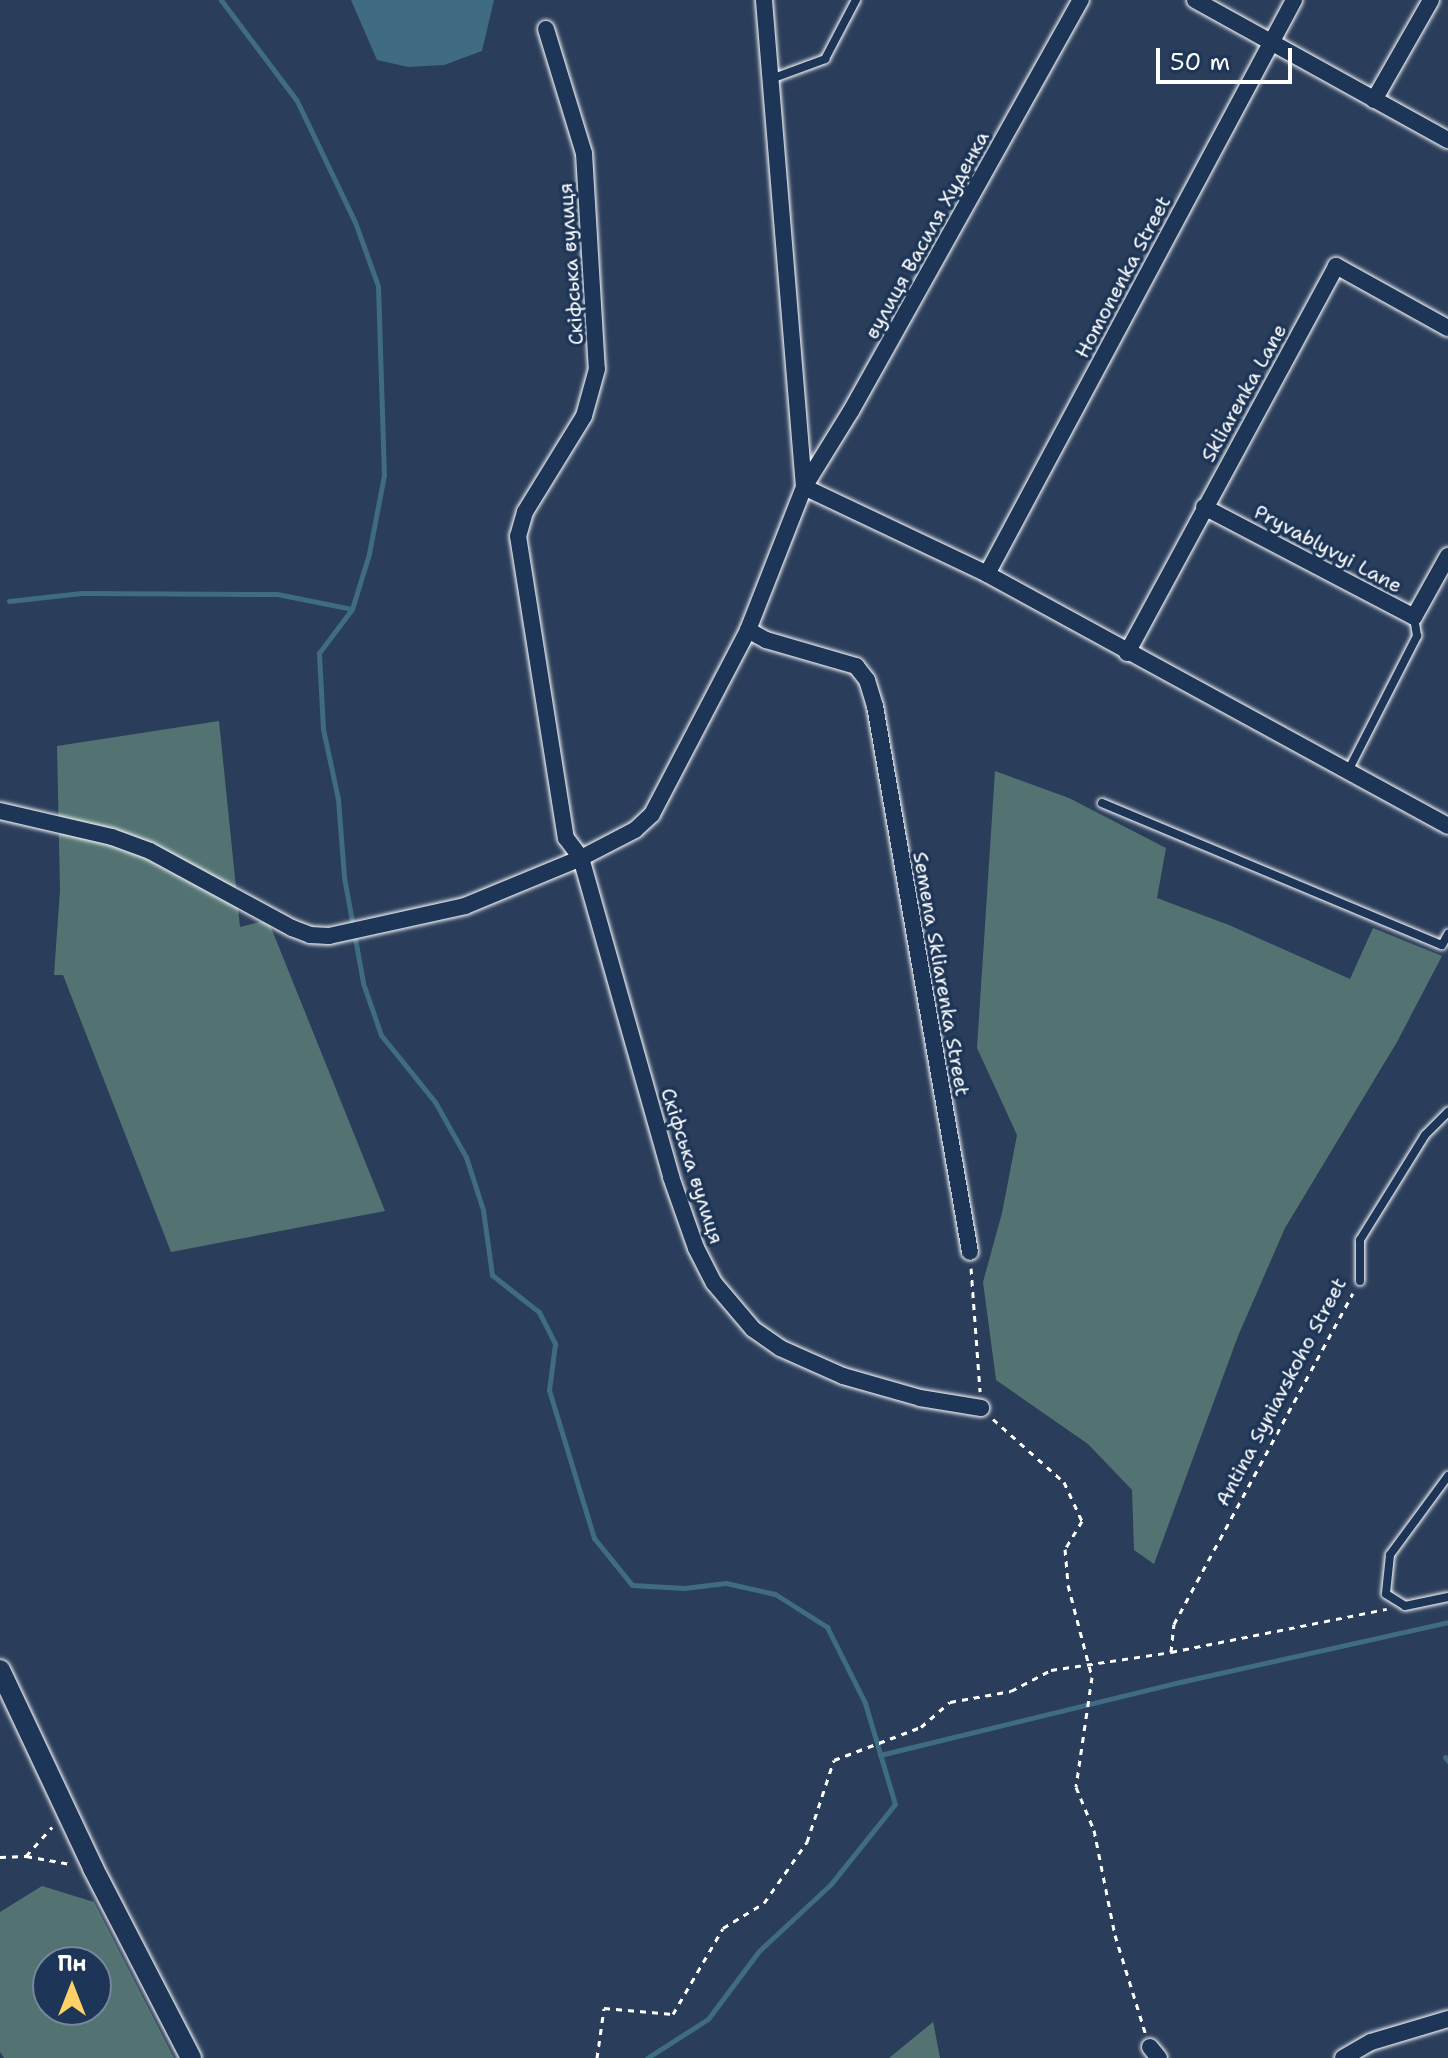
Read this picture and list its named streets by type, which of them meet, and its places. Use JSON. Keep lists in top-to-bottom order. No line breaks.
{"streets":{"street":["вулиця Василя Худенка","Скіфська вулиця","Homonenka Street","Skliarenka Lane","Pryvablyvyi Lane","Semena Skliarenka Street"],"lane":["Antina Syniavskoho Street"]},"crossings":[["Skliarenka Lane","Pryvablyvyi Lane"]],"scale_bar":"50 m","north":"top"}
